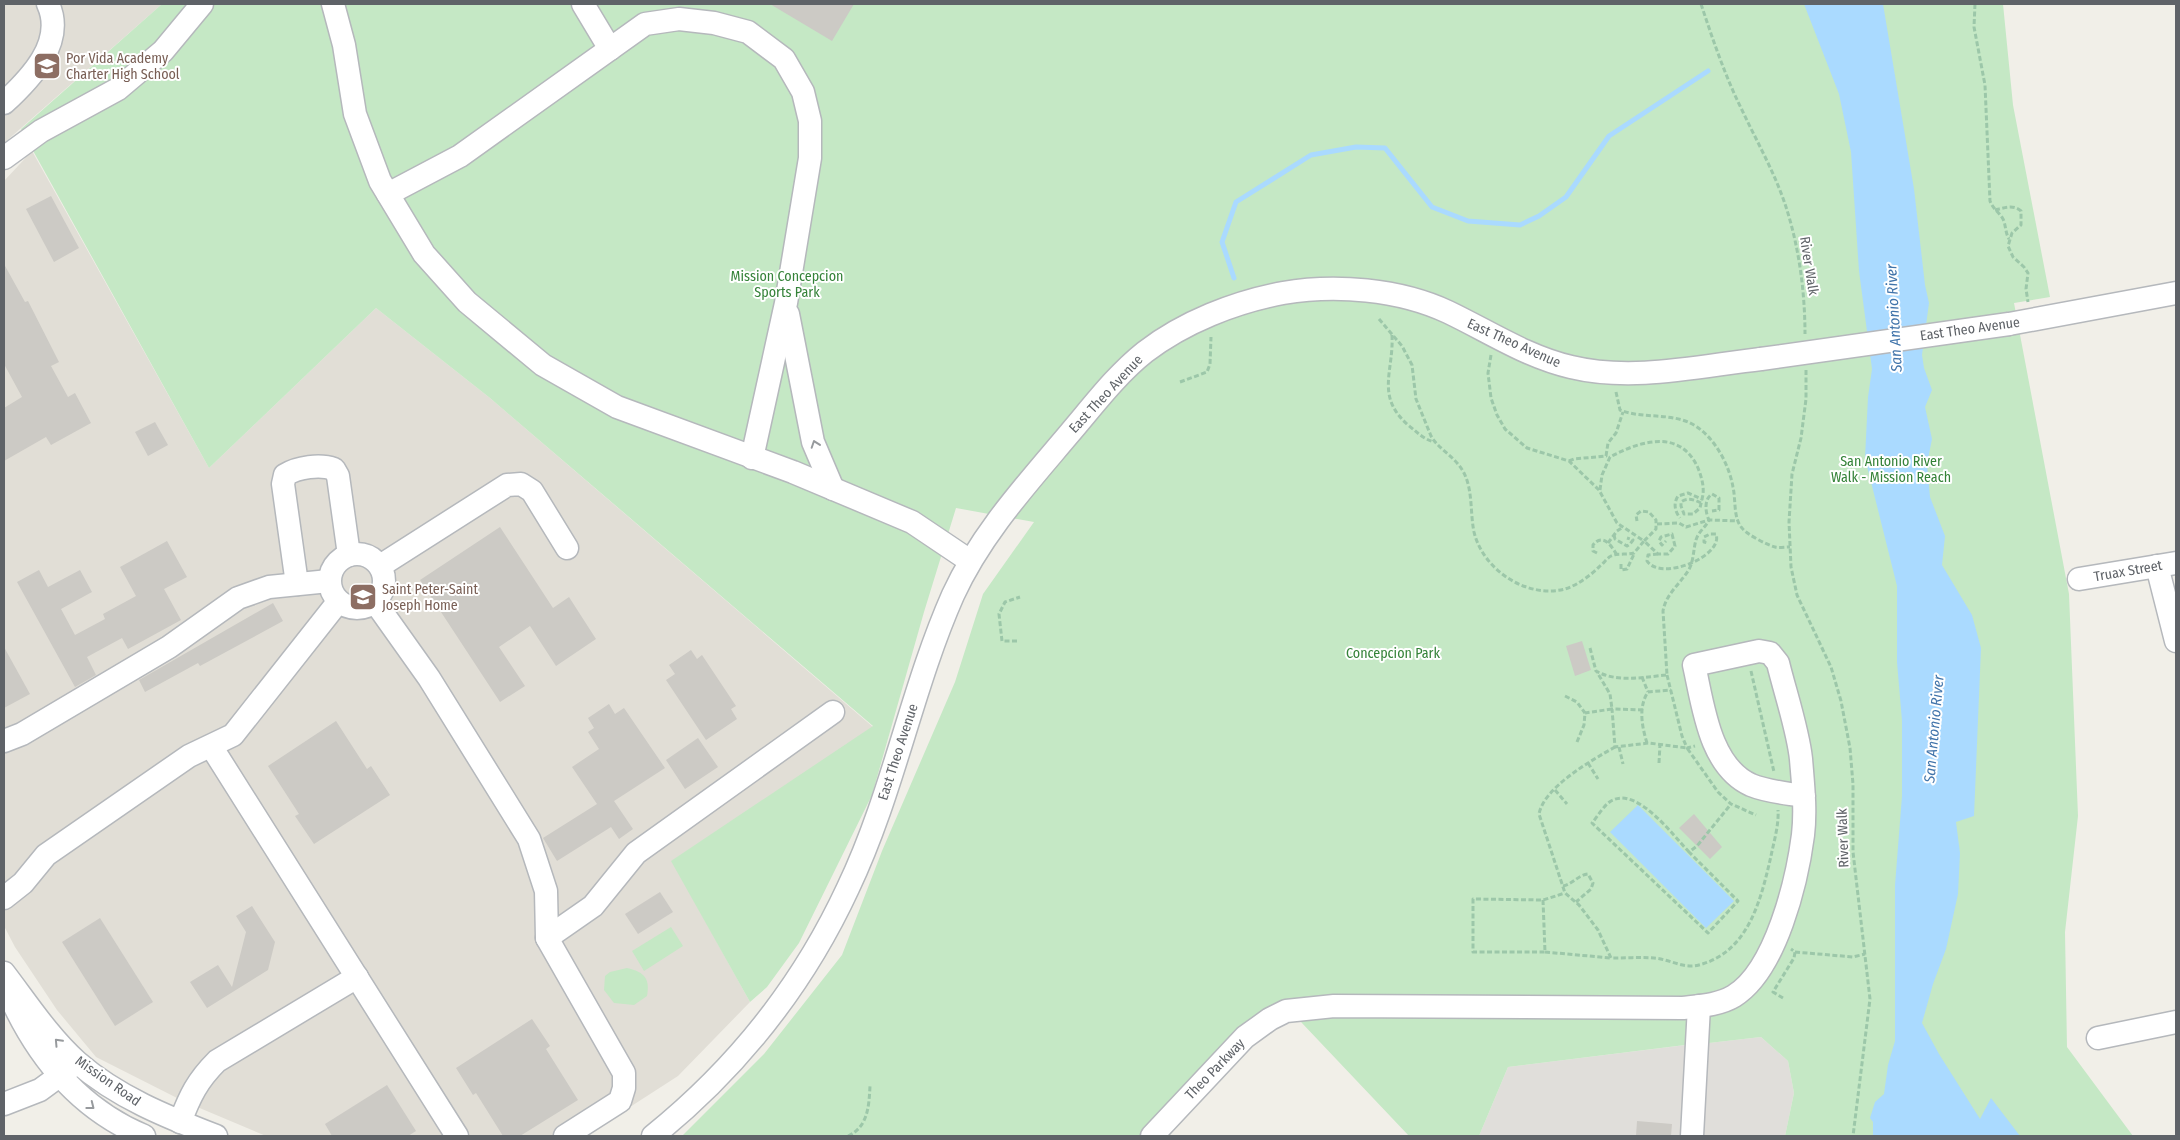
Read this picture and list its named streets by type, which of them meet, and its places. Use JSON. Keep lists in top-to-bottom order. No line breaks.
{"streets":{"street":["East Theo Avenue","Truax Street","Theo Parkway","Mission Road"],"path":["River Walk"]},"water":["San Antonio River"],"parks":["Mission Concepcion Sports Park","San Antonio River Walk - Mission Reach","Concepcion Park"],"places":{"school or university":["Por Vida Academy Charter High School","Saint Peter-Saint Joseph Home"]}}
